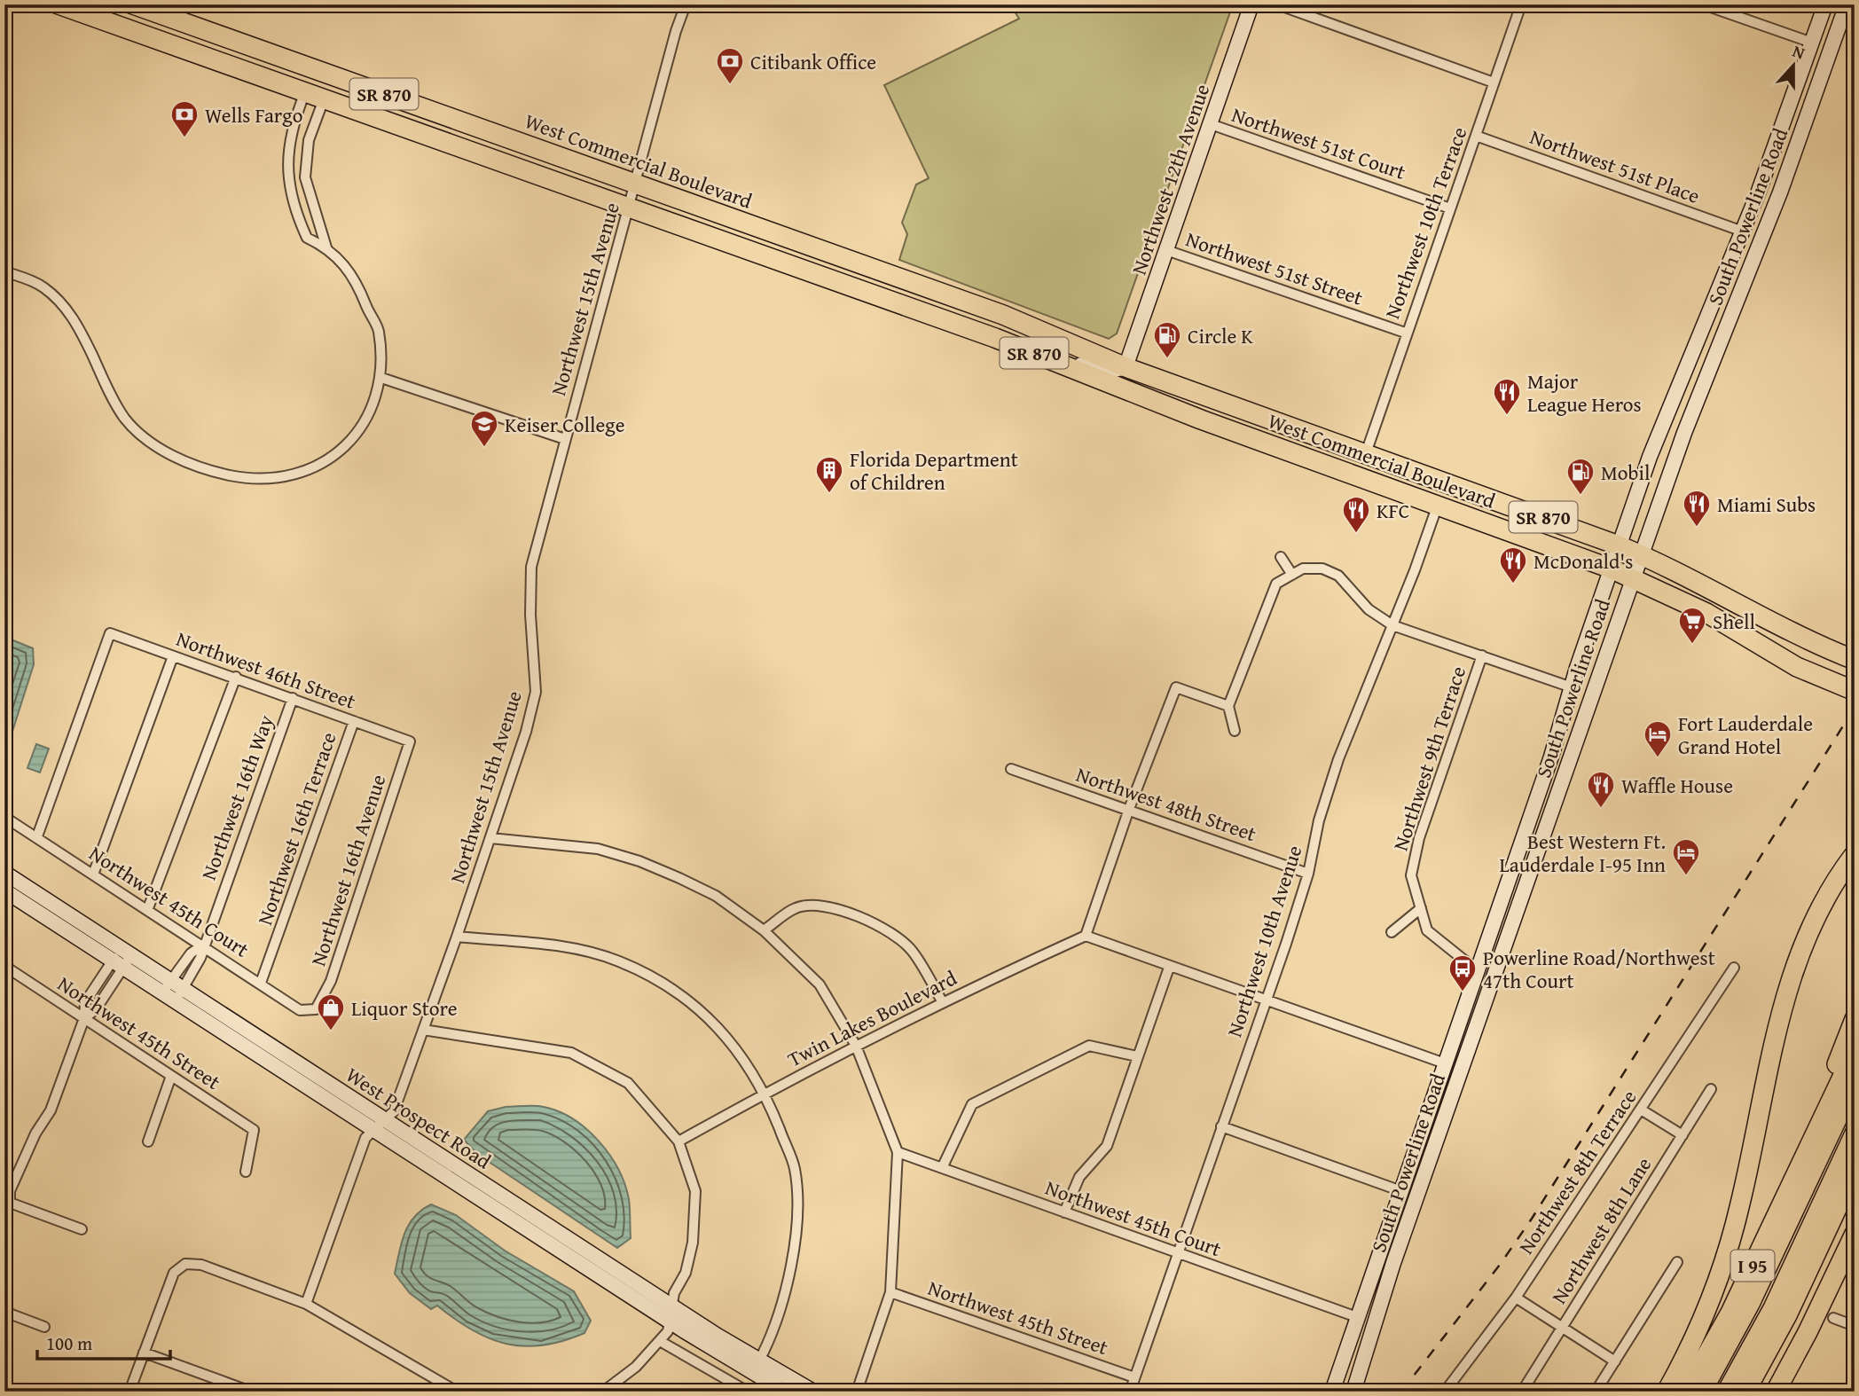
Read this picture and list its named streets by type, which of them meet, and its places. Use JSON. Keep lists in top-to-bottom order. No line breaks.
{"streets":{"highway":["SR 870","West Commercial Boulevard","I 95"],"main road":["Northwest 12th Avenue","South Powerline Road","West Prospect Road"],"street":["Northwest 51st Court","Northwest 51st Place","Northwest 10th Terrace","Northwest 51st Street","Northwest 15th Avenue","Northwest 46th Street","Northwest 9th Terrace","Northwest 16th Way","Northwest 48th Street","Northwest 16th Terrace","Northwest 16th Avenue","Northwest 45th Court","Northwest 10th Avenue","Twin Lakes Boulevard","Northwest 45th Street","Northwest 8th Terrace","Northwest 8th Lane"]},"crossings":[["Northwest 51st Court","Northwest 12th Avenue"],["Northwest 51st Court","Northwest 10th Terrace"],["West Commercial Boulevard","Northwest 12th Avenue"],["West Commercial Boulevard","South Powerline Road"],["West Commercial Boulevard","Northwest 10th Terrace"],["West Commercial Boulevard","Northwest 15th Avenue"],["West Commercial Boulevard","Northwest 10th Avenue"],["Northwest 51st Place","South Powerline Road"],["Northwest 51st Place","Northwest 10th Terrace"],["Northwest 12th Avenue","Northwest 51st Street"],["South Powerline Road","Northwest 9th Terrace"],["South Powerline Road","Northwest 45th Court"],["Northwest 10th Terrace","Northwest 51st Street"],["Northwest 15th Avenue","West Prospect Road"],["Northwest 46th Street","Northwest 16th Way"],["Northwest 46th Street","Northwest 16th Terrace"],["Northwest 46th Street","Northwest 16th Avenue"],["Northwest 46th Street","Northwest 45th Court"],["Northwest 16th Way","Northwest 45th Court"],["Northwest 16th Way","West Prospect Road"],["Northwest 48th Street","Northwest 10th Avenue"],["Northwest 16th Terrace","Northwest 45th Court"],["Northwest 16th Avenue","Northwest 45th Court"],["Northwest 45th Court","Northwest 10th Avenue"],["Northwest 10th Avenue","Northwest 45th Street"]],"places":{"bank":["Citibank Office","Wells Fargo"],"fuel station":["Circle K","Mobil"],"restaurant":["Major League Heros","Miami Subs","KFC","McDonald's","Waffle House"],"school or university":["Keiser College"],"building":["Florida Department of Children"],"supermarket":["Shell"],"hotel":["Fort Lauderdale Grand Hotel","Best Western Ft. Lauderdale I-95 Inn"],"bus stop":["Powerline Road/Northwest 47th Court"],"shop":["Liquor Store"]},"scale_bar":"100 m","north":"top"}
